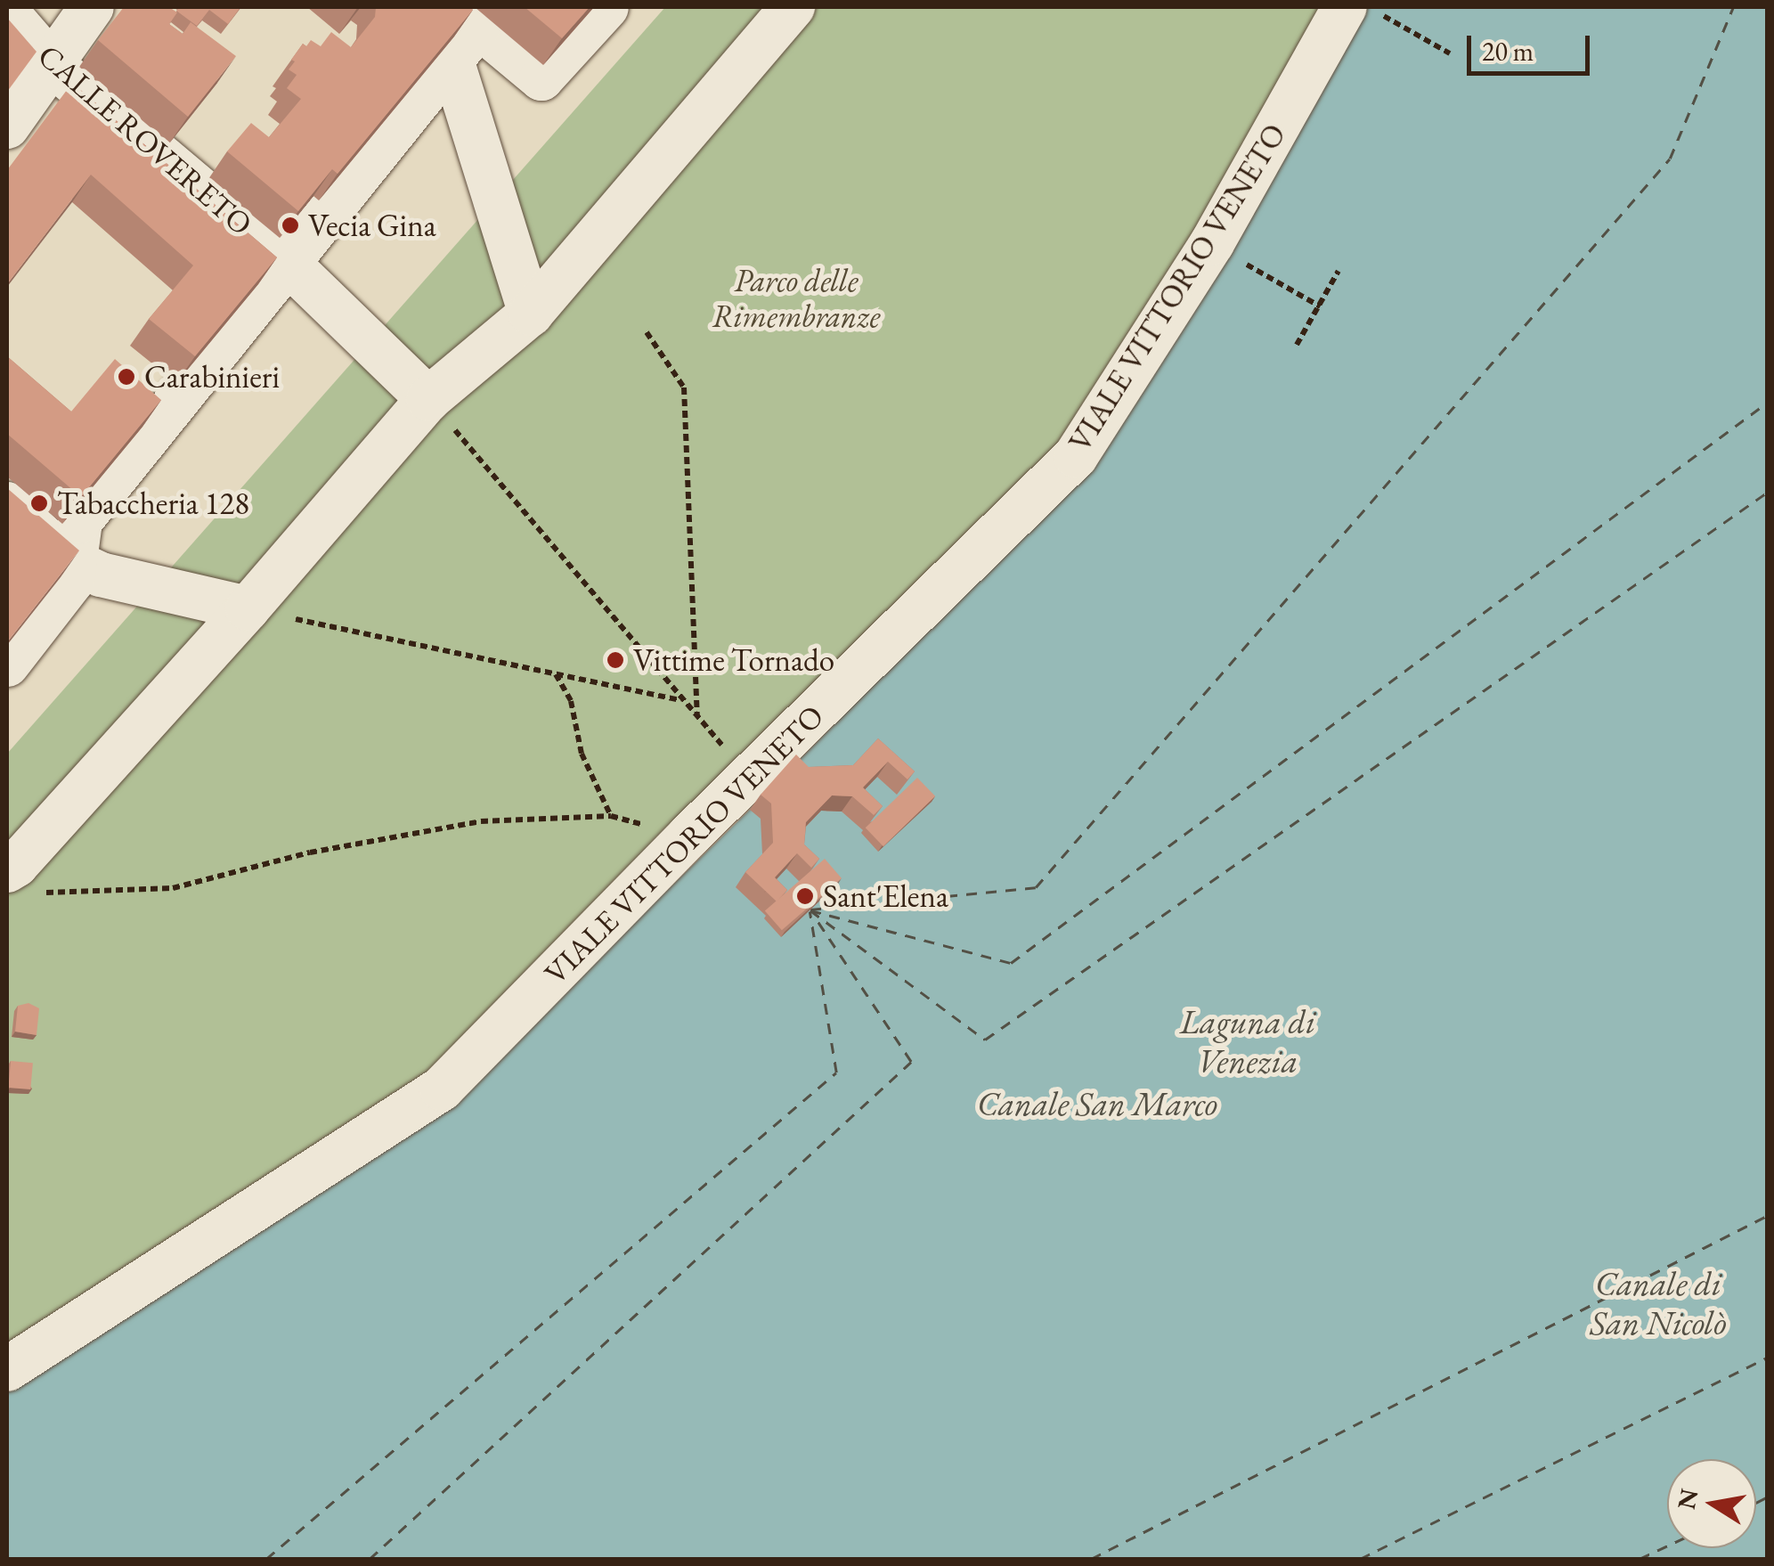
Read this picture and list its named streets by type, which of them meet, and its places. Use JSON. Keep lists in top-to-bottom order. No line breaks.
{"streets":{"street":["CALLE ROVERETO","VIALE VITTORIO VENETO"]},"water":["Laguna di Venezia","Canale San Marco","Canale di San Nicolò"],"parks":["Parco delle Rimembranze"],"places":["Vecia Gina","Carabinieri","Tabaccheria 128","Vittime Tornado","Sant'Elena"],"scale_bar":"20 m","north":"left"}
